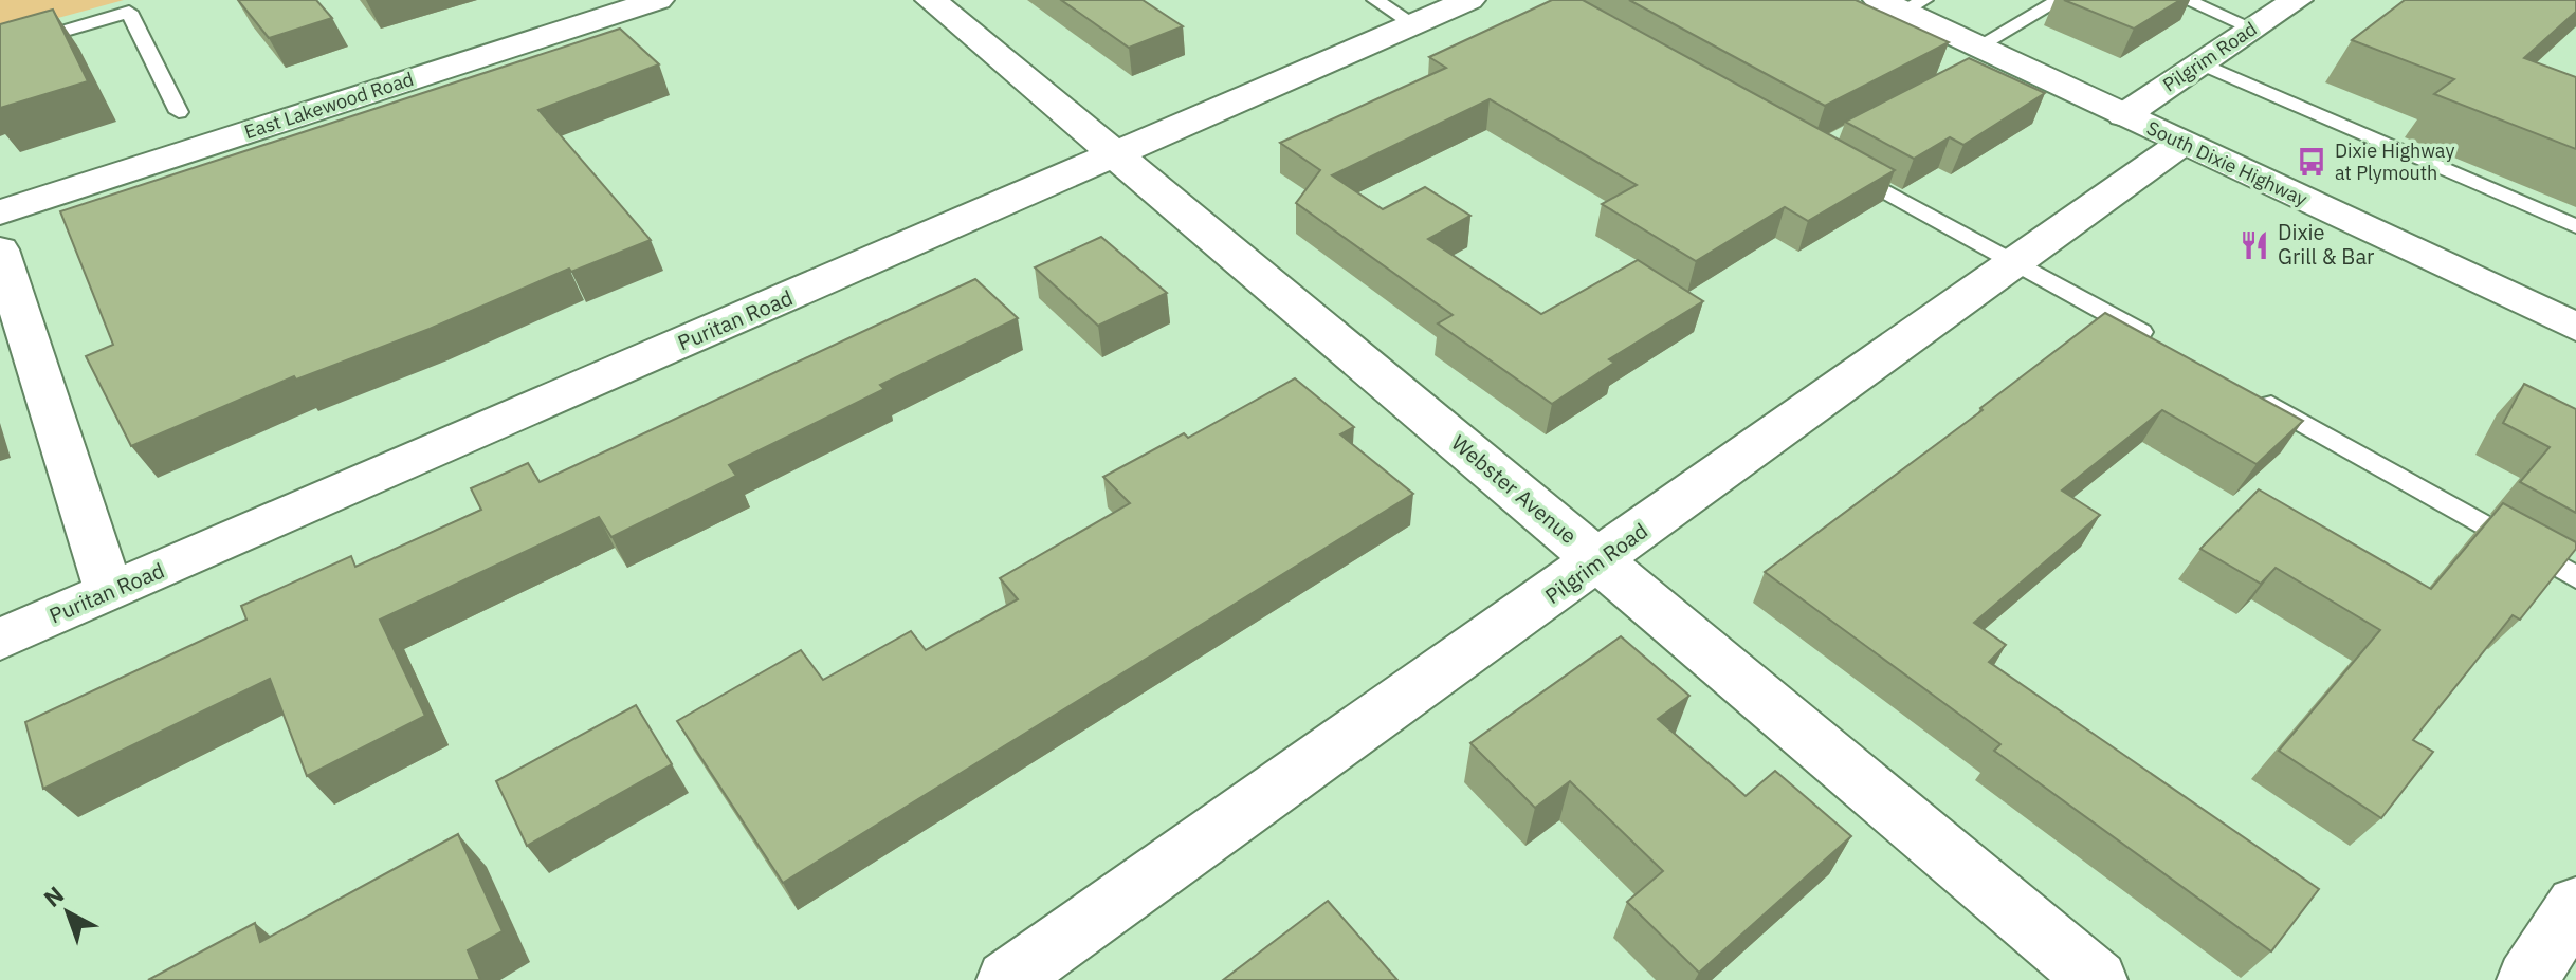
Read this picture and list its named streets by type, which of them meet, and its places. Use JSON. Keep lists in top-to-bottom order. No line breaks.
{"streets":{"street":["Pilgrim Road","East Lakewood Road","South Dixie Highway","Puritan Road","Webster Avenue"]},"crossings":[["Pilgrim Road","South Dixie Highway"],["Pilgrim Road","Webster Avenue"],["Puritan Road","Webster Avenue"]],"places":{"bus stop":["Dixie Highway at Plymouth"],"restaurant":["Dixie Grill & Bar"]},"north":"top left"}
